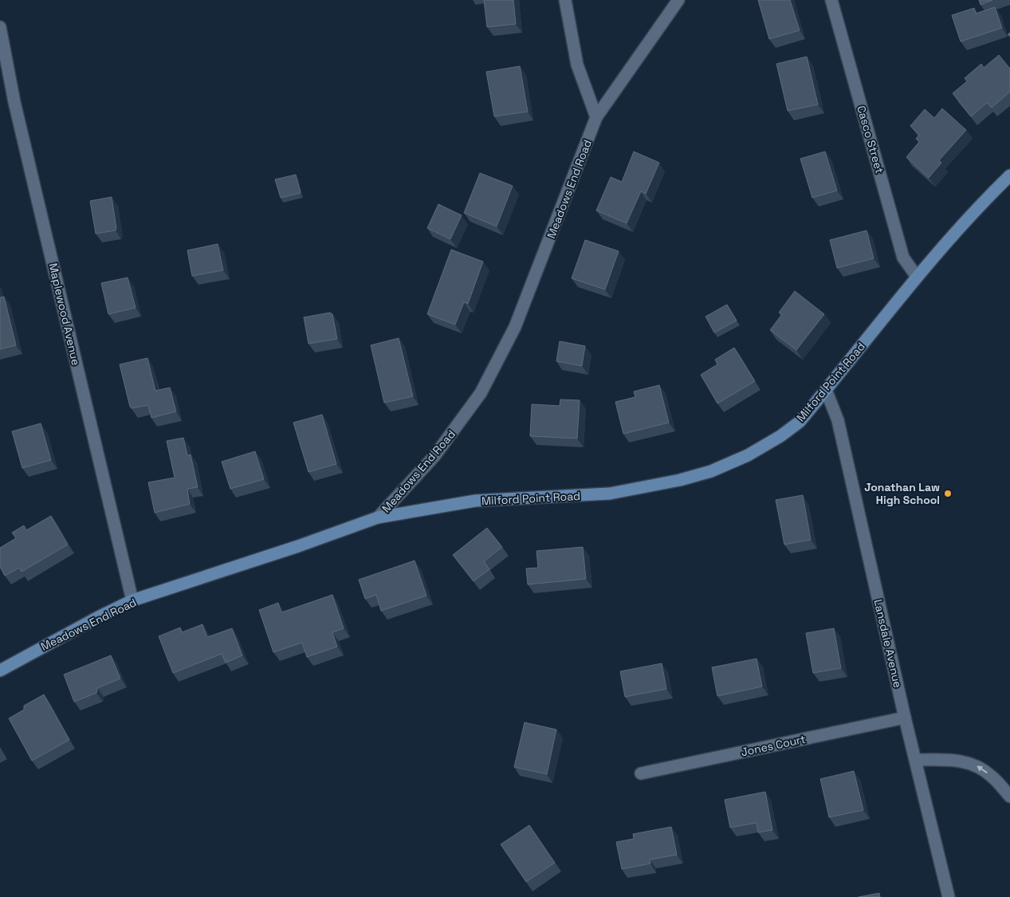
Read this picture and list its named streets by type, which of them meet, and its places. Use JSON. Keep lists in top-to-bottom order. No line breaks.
{"streets":{"main road":["Meadows End Road","Milford Point Road"],"street":["Casco Street","Maplewood Avenue","Lansdale Avenue","Jones Court"]},"crossings":[["Casco Street","Milford Point Road"],["Meadows End Road","Maplewood Avenue"],["Meadows End Road","Milford Point Road"],["Milford Point Road","Lansdale Avenue"],["Lansdale Avenue","Jones Court"]],"places":["Jonathan Law High School"]}
